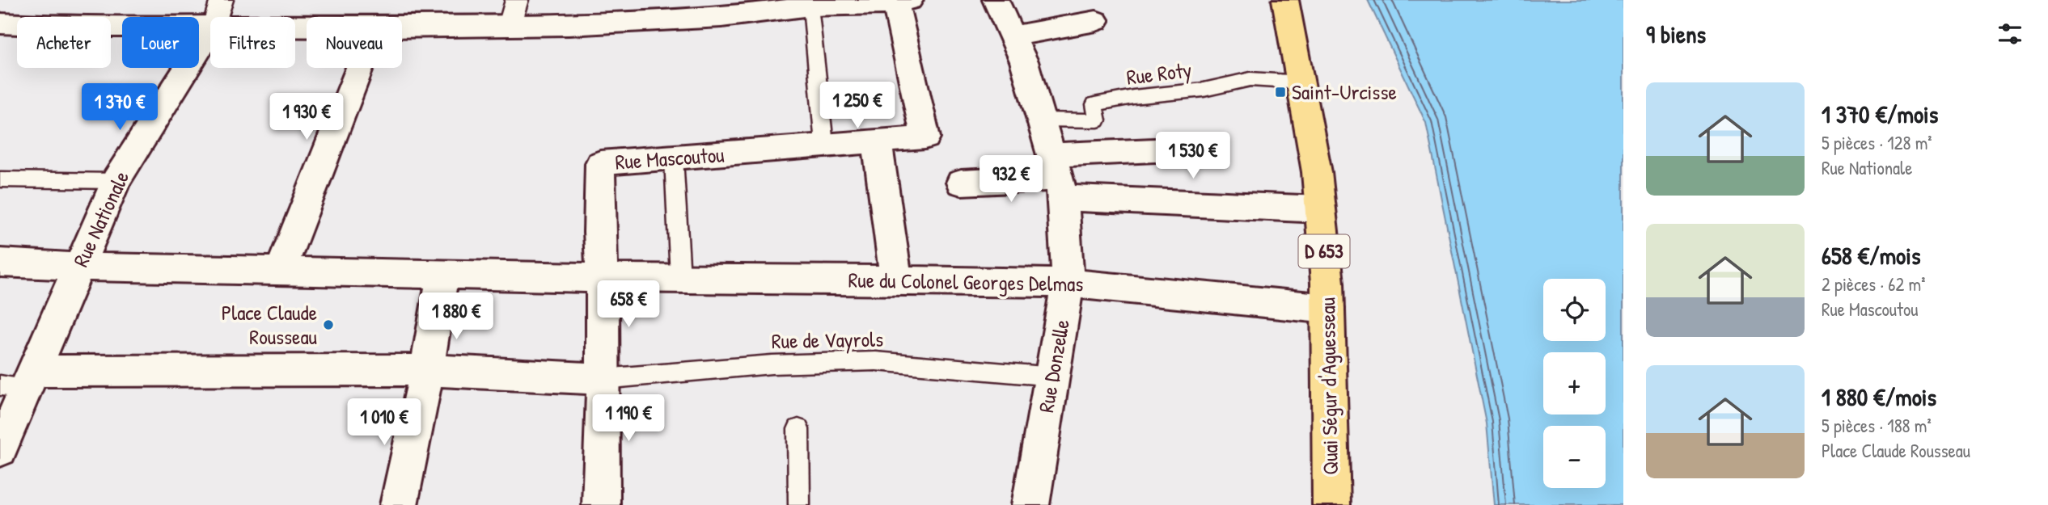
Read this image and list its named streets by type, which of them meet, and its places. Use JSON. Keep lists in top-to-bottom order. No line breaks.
{"streets":{"main road":["D 653","Quai Ségur d'Aguesseau"],"street":["Rue Mascoutou","Rue Nationale","Rue du Colonel Georges Delmas","Rue Donzelle"],"lane":["Rue Roty","Rue de Vayrols"]},"crossings":[["Rue Roty","Rue Donzelle"],["Rue Roty","Quai Ségur d'Aguesseau"],["Rue Mascoutou","Rue du Colonel Georges Delmas"],["Rue Mascoutou","Rue de Vayrols"],["Rue du Colonel Georges Delmas","Rue Donzelle"],["Rue du Colonel Georges Delmas","Quai Ségur d'Aguesseau"],["Rue de Vayrols","Rue Donzelle"]],"places":{"transit":["Saint-Urcisse"],"other":["Place Claude Rousseau"]},"page":{"heading":"9 biens","chip":["Acheter","Louer","Filtres","Nouveau"],"list":[{"name":"1 370 €/mois","note":"5 pièces · 128 m² · Rue Nationale"},{"name":"658 €/mois","note":"2 pièces · 62 m² · Rue Mascoutou"},{"name":"1 880 €/mois","note":"5 pièces · 188 m² · Place Claude Rousseau"}],"price":["1 250 €","1 370 €","1 930 €","1 530 €","932 €","658 €","1 880 €","1 190 €","1 010 €"],"map_buttons":["+","−"]}}
